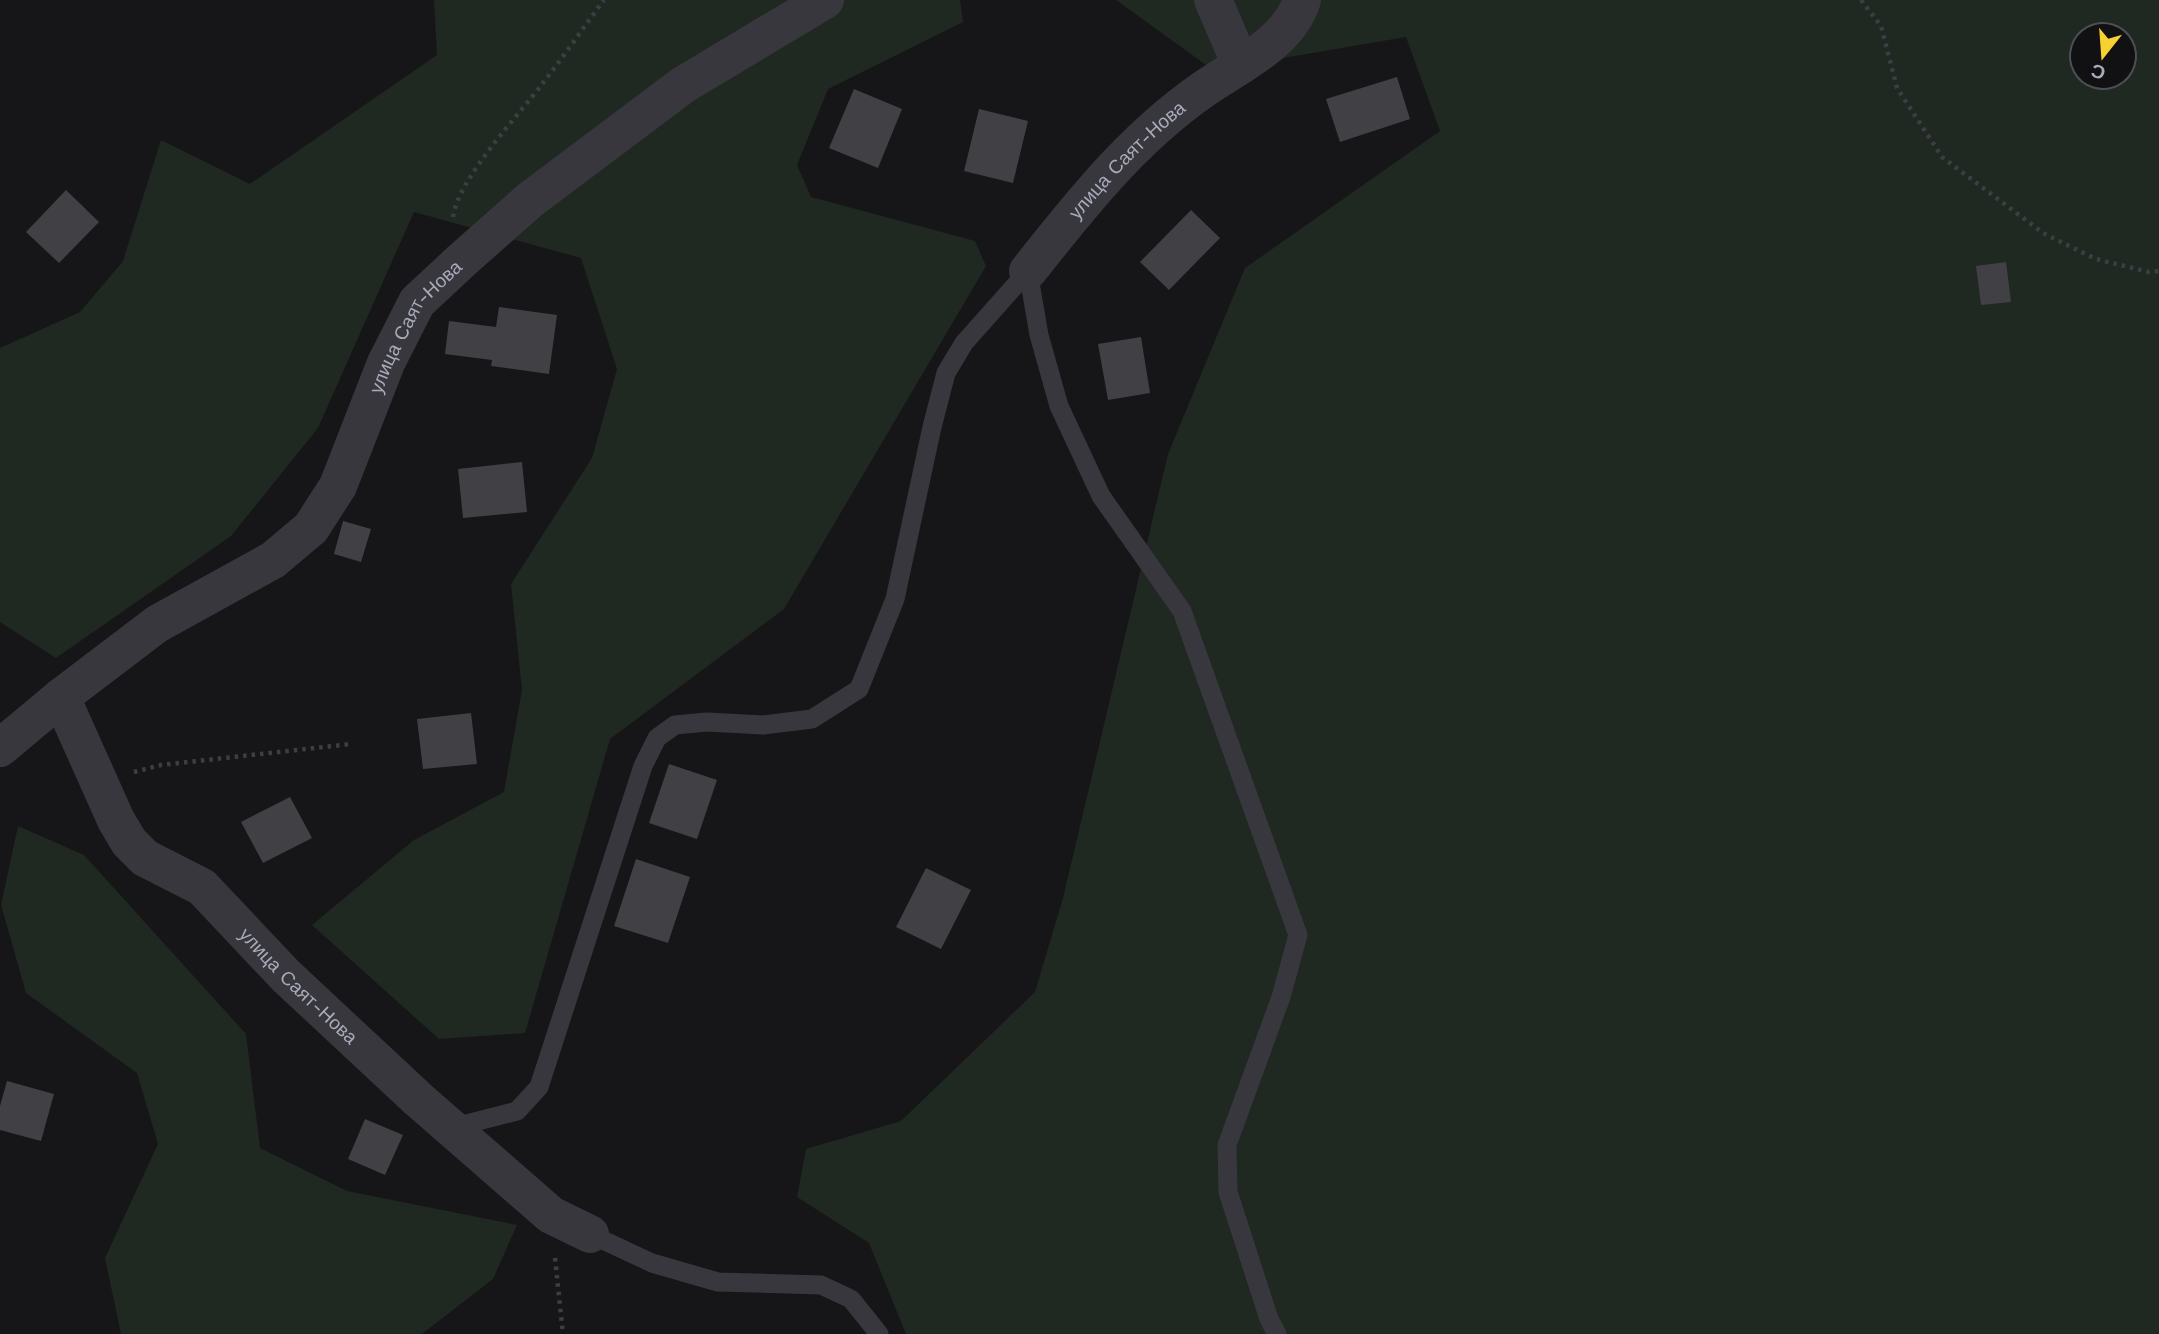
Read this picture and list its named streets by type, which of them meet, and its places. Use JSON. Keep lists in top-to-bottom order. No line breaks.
{"streets":{"street":["улица Саят-Нова"]},"north":"bottom"}
